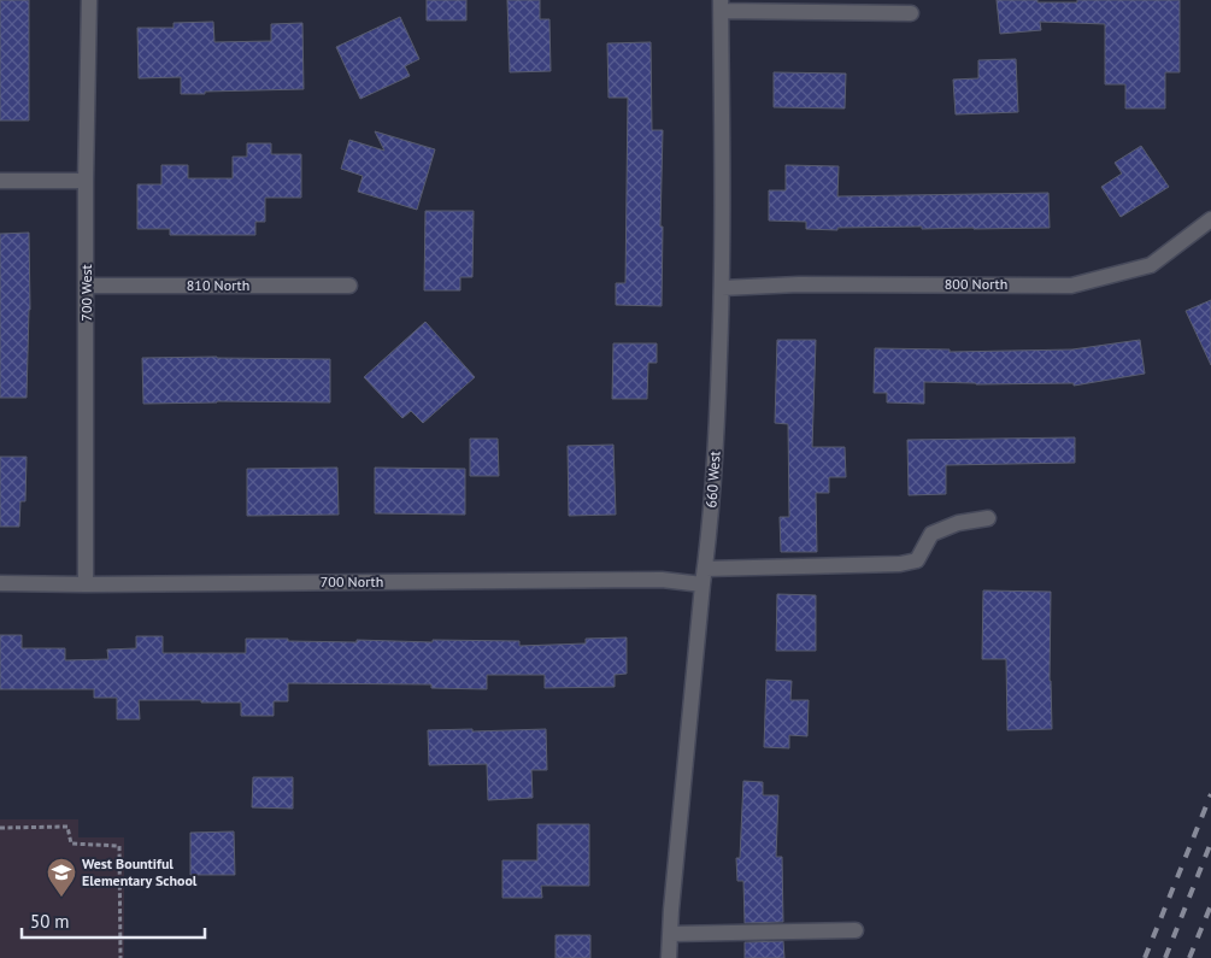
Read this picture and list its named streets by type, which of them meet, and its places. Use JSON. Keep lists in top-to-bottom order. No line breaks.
{"streets":{"street":["800 North","810 North","700 West","660 West","700 North"]},"crossings":[["800 North","660 West"],["810 North","700 West"],["700 West","700 North"],["660 West","700 North"]],"places":{"school or university":["West Bountiful Elementary School"]},"scale_bar":"50 m"}
